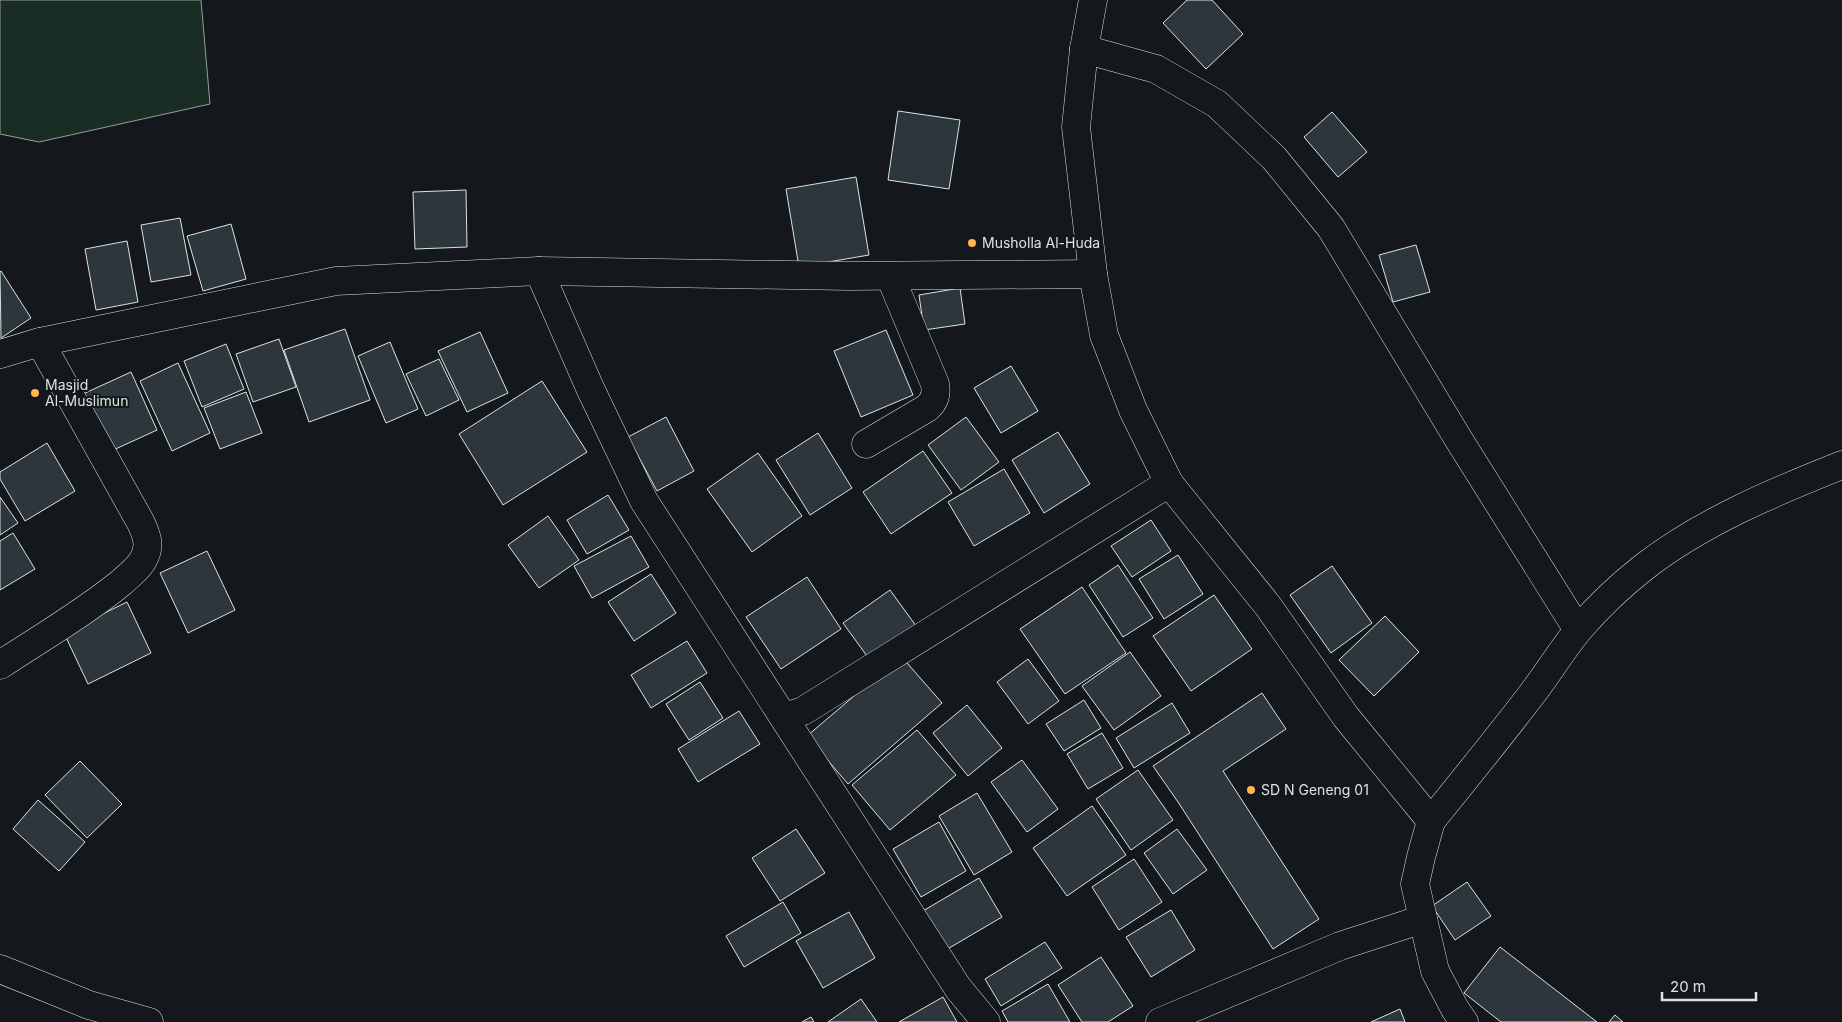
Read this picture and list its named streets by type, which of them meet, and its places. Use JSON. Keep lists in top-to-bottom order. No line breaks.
{"places":["Musholla Al-Huda","Masjid Al-Muslimun","SD N Geneng 01"],"scale_bar":"20 m"}
